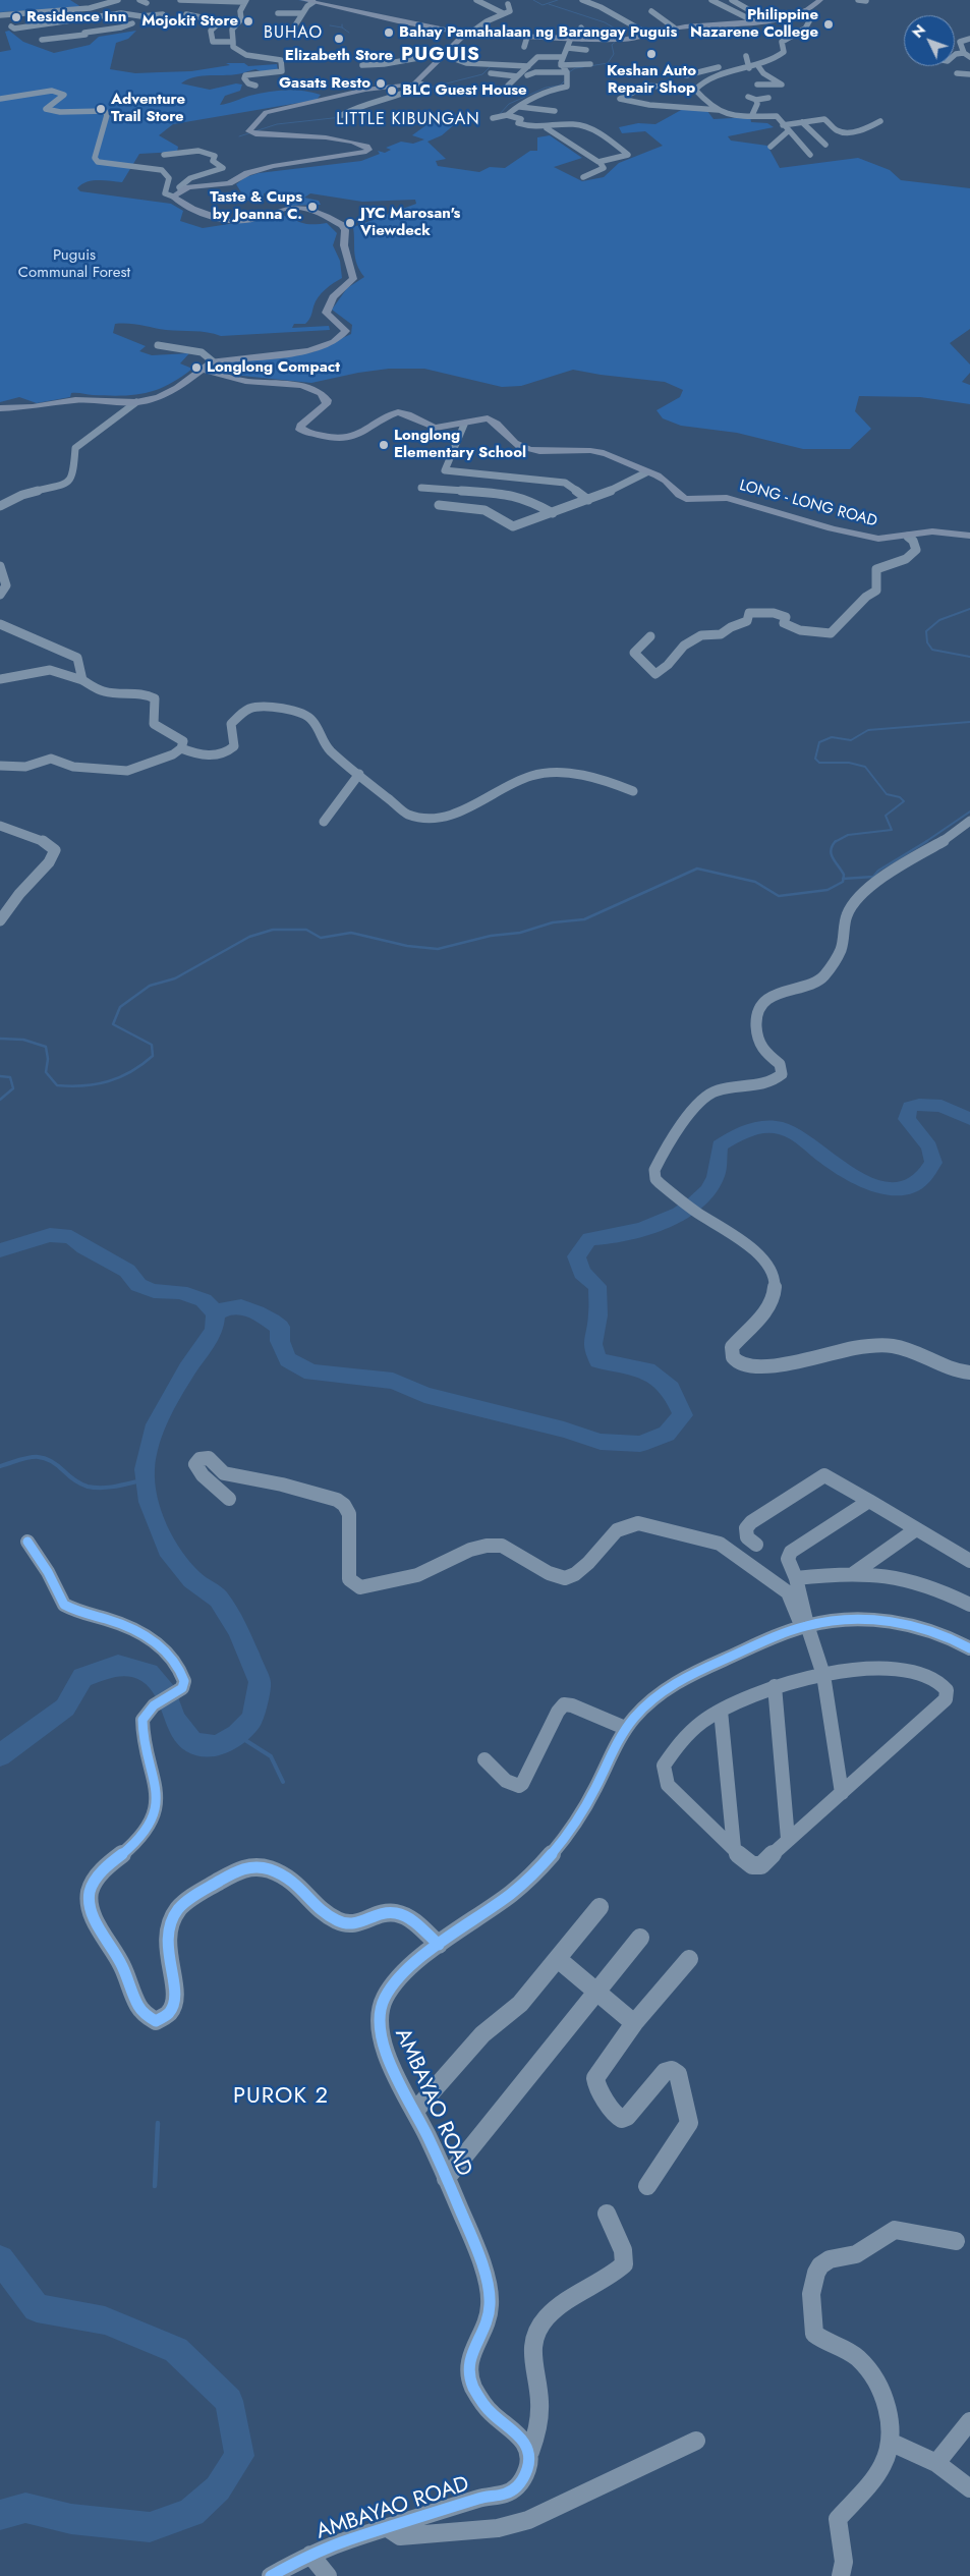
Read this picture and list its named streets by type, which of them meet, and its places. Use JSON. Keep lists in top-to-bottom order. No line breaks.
{"streets":{"main road":["LONG - LONG ROAD"],"street":["AMBAYAO ROAD"]},"districts":["BUHAO","PUGUIS","LITTLE KIBUNGAN","PUROK 2"],"parks":["Puguis Communal Forest"],"places":["Residence Inn","Mojokit Store","Philippine Nazarene College","Bahay Pamahalaan ng Barangay Puguis","Elizabeth Store","Keshan Auto Repair Shop","Gasats Resto","BLC Guest House","Adventure Trail Store","Taste & Cups by Joanna C.","JYC Marosan's Viewdeck","Longlong Compact","Longlong Elementary School"],"north":"top left"}
